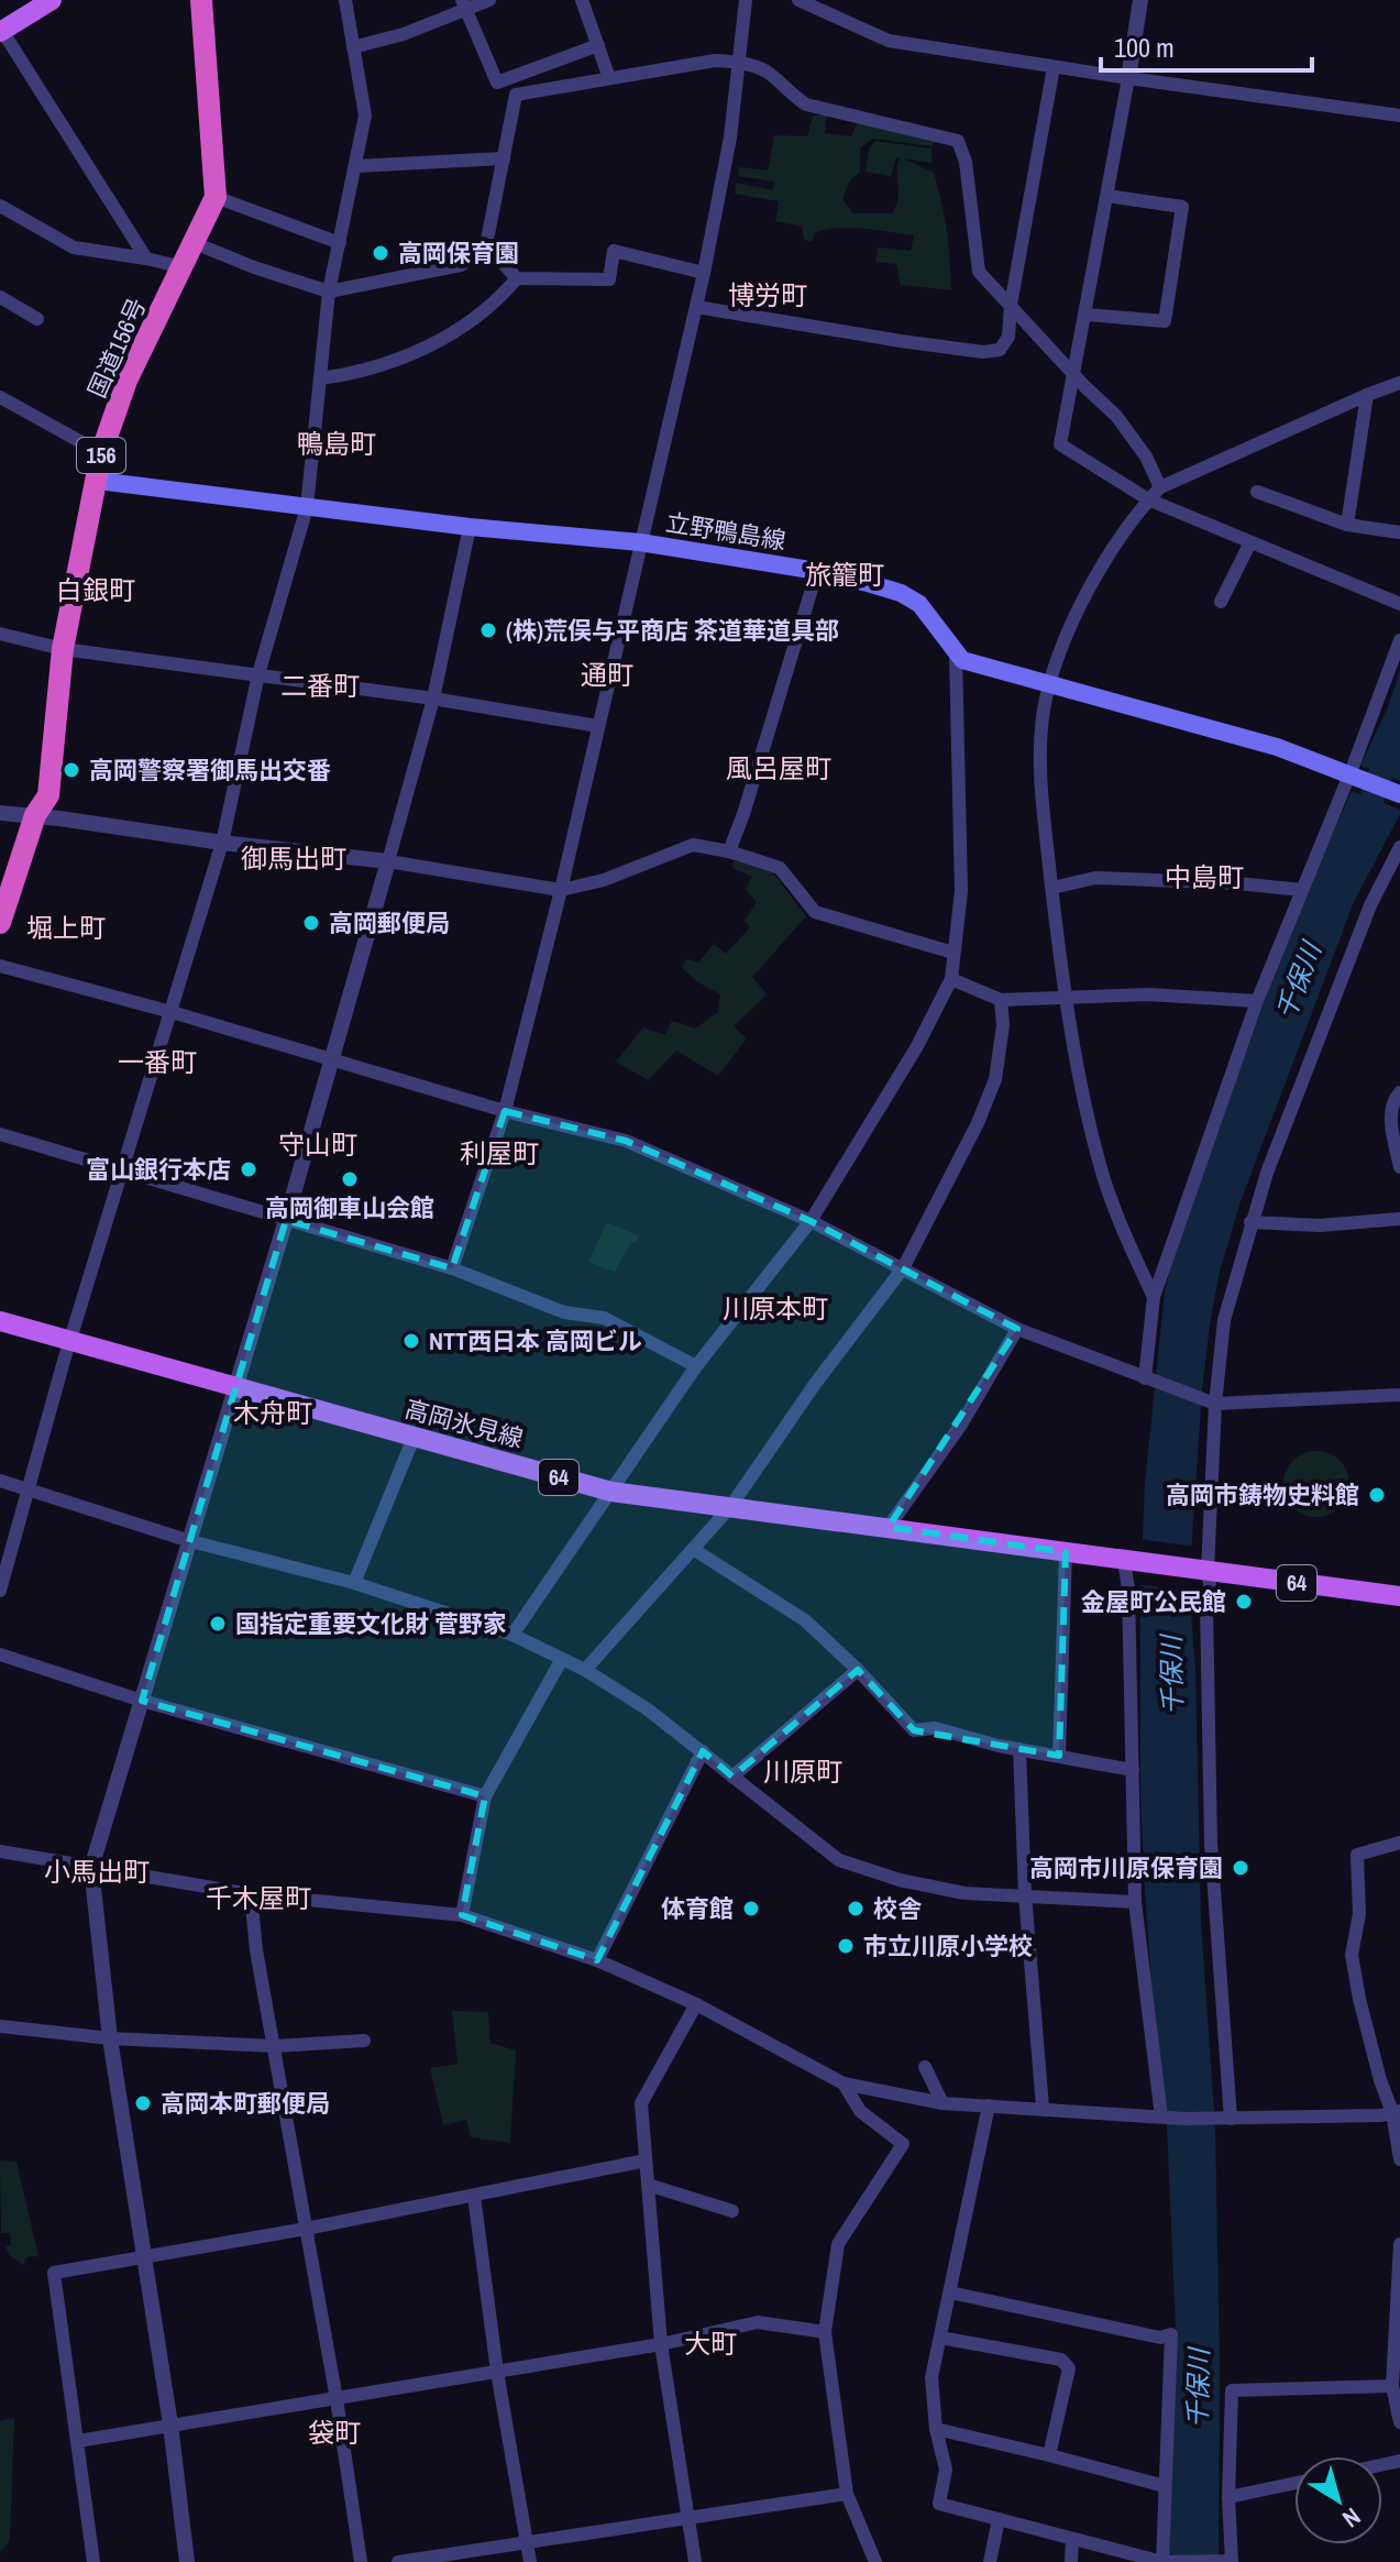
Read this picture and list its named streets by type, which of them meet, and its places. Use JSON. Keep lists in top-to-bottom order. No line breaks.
{"streets":{"highway":["国道156号","156"],"main road":["立野鴨島線","高岡氷見線","64"]},"crossings":[["国道156号","立野鴨島線"],["高岡氷見線","64"]],"districts":["博労町","鴨島町","旅籠町","白銀町","通町","二番町","風呂屋町","御馬出町","中島町","堀上町","一番町","守山町","利屋町","川原本町","木舟町","川原町","小馬出町","千木屋町","大町","袋町"],"water":["千保川"],"places":["高岡保育園","(株)荒俣与平商店 茶道華道具部","高岡警察署御馬出交番","高岡郵便局","富山銀行本店","高岡御車山会館","NTT西日本 高岡ビル","高岡市鋳物史料館","金屋町公民館","国指定重要文化財 菅野家","高岡市川原保育園","体育館","校舎","市立川原小学校","高岡本町郵便局"],"scale_bar":"100 m","north":"bottom right"}
